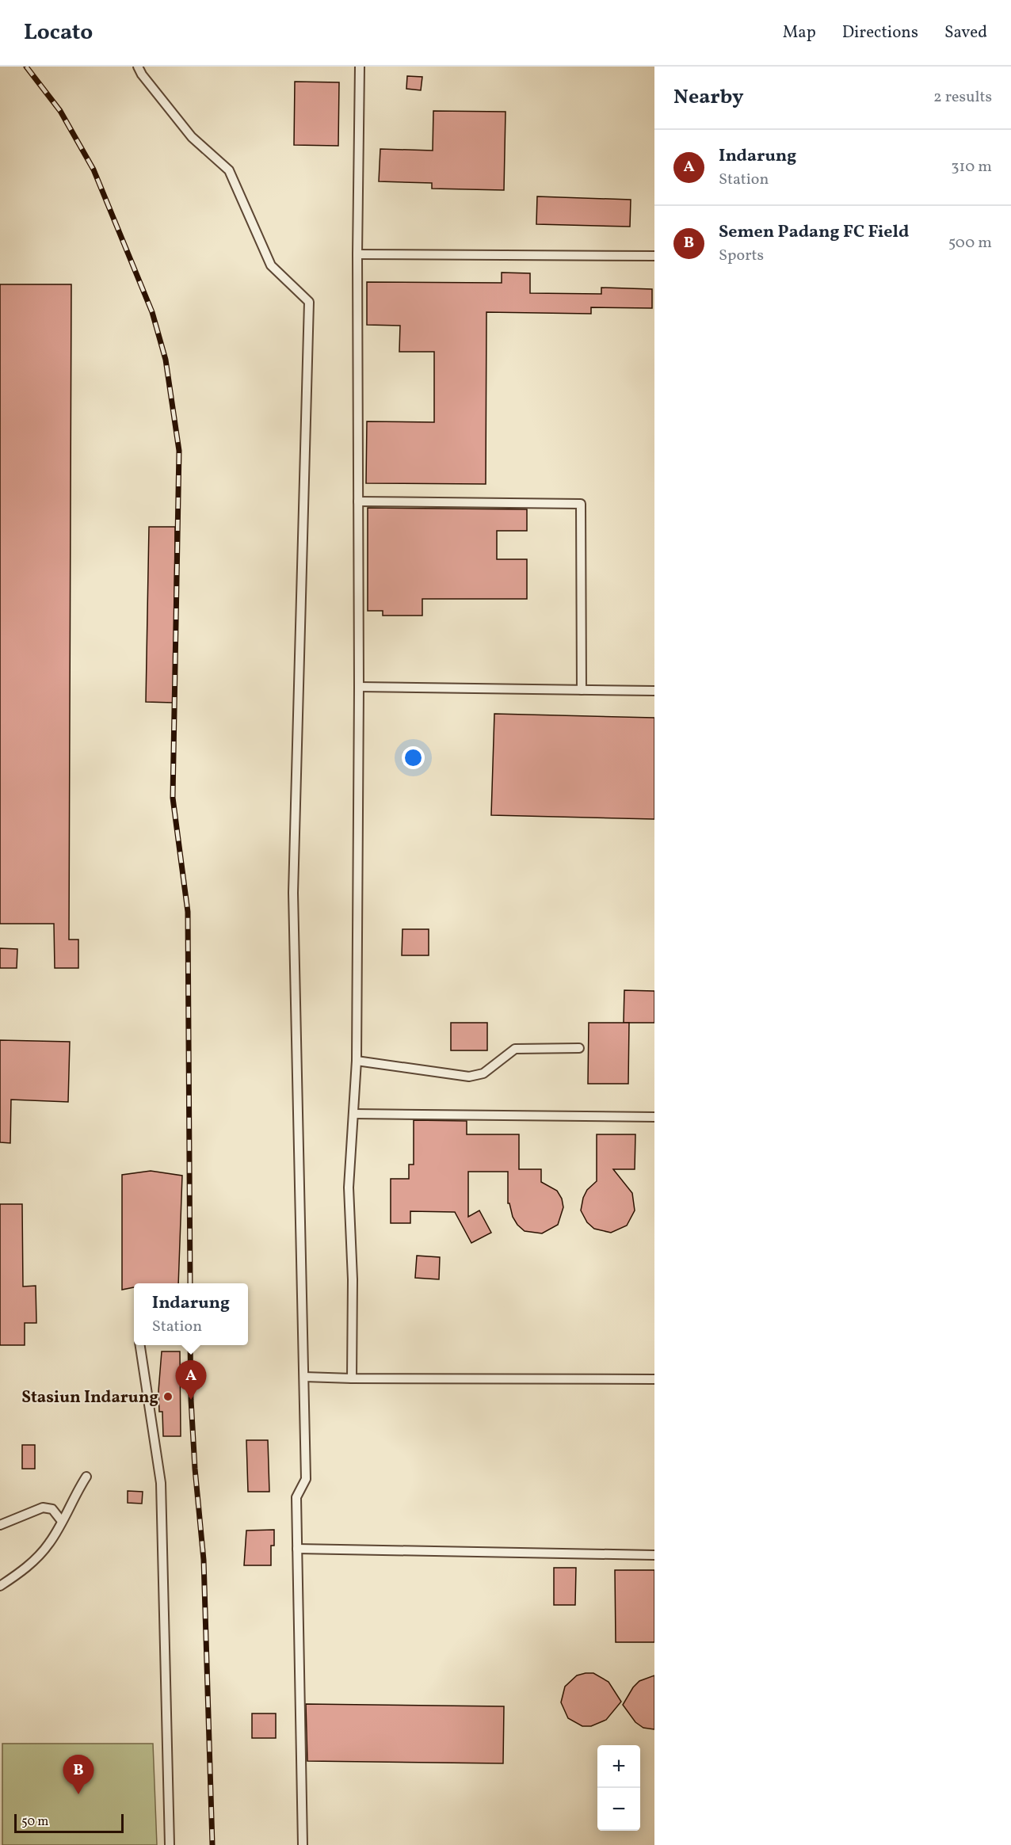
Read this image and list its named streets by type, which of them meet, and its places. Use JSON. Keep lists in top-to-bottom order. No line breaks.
{"places":["Stasiun Indarung"],"scale_bar":"50 m","page":{"header":"Locato","nav":["Map","Directions","Saved"],"heading":["Nearby","2 results"],"list":[{"mark":"A","name":"Indarung","note":"Station","value":"310 m"},{"mark":"B","name":"Semen Padang FC Field","note":"Sports","value":"500 m"}],"popup":["Indarung","Station"],"pins":["A","B"],"map_buttons":["+","−"],"scale":"50 m"}}
